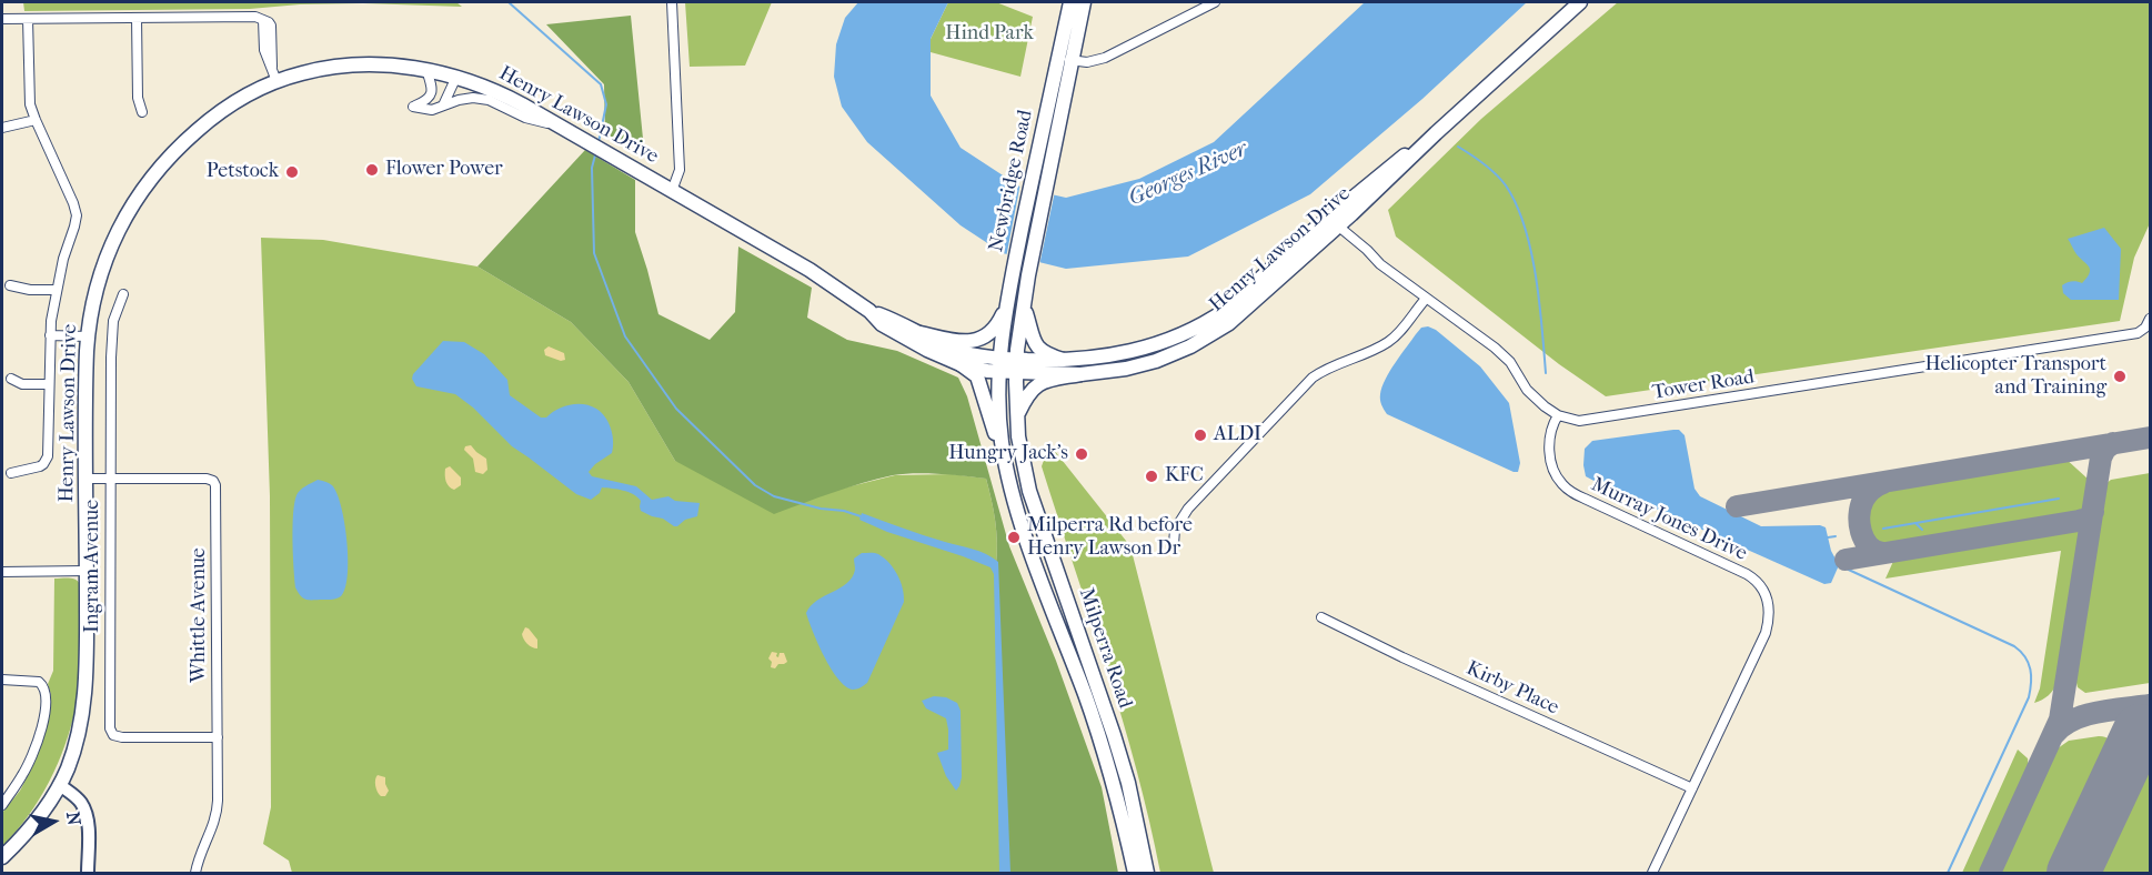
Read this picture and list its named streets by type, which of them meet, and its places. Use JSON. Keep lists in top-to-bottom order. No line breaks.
{"streets":{"main road":["Henry Lawson Drive","Newbridge Road","Milperra Road"],"street":["Tower Road","Murray Jones Drive","Ingram Avenue","Whittle Avenue","Kirby Place"]},"crossings":[["Henry Lawson Drive","Newbridge Road"],["Henry Lawson Drive","Whittle Avenue"],["Henry Lawson Drive","Milperra Road"],["Newbridge Road","Milperra Road"],["Tower Road","Murray Jones Drive"],["Murray Jones Drive","Kirby Place"],["Ingram Avenue","Whittle Avenue"]],"water":["Georges River"],"parks":["Hind Park"],"places":["Flower Power","Petstock","Helicopter Transport and Training","ALDI","Hungry Jack's","KFC","Milperra Rd before Henry Lawson Dr"],"north":"right"}
